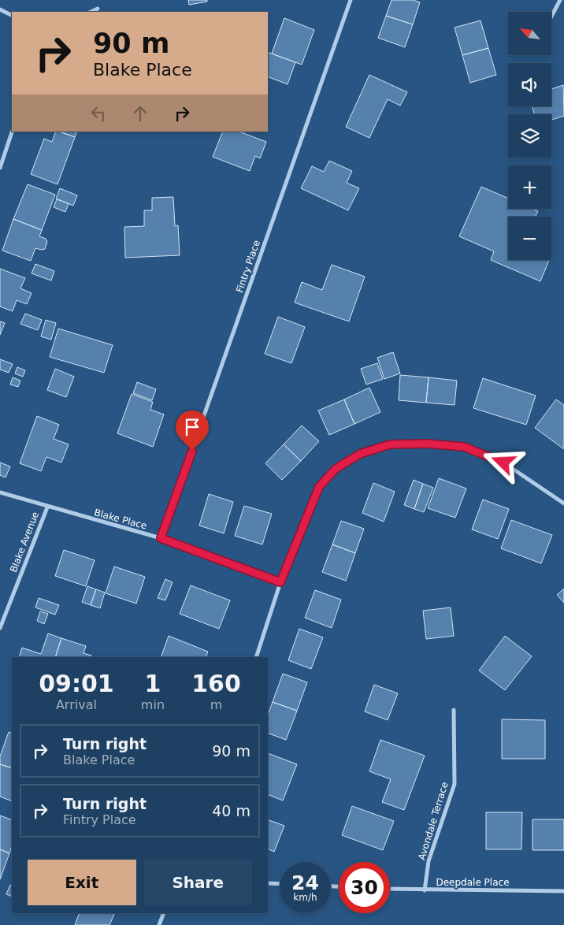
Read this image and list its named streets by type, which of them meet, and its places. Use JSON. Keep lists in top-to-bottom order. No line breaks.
{"streets":{"street":["Fintry Place","Blake Place","Blake Avenue","Avondale Terrace","Deepdale Place"]},"crossings":[["Fintry Place","Blake Place"],["Blake Place","Blake Avenue"],["Avondale Terrace","Deepdale Place"]],"north":"top left","page":{"map_buttons":["+","−"],"turn":["90 m","Blake Place"],"eta":["09:01","Arrival","1","min","160","m"],"list":[{"name":"Turn right","note":"Blake Place","value":"90 m"},{"name":"Turn right","note":"Fintry Place","value":"40 m"}],"buttons":["Exit","Share"],"speed":"24 km/h","limit":"30"}}
